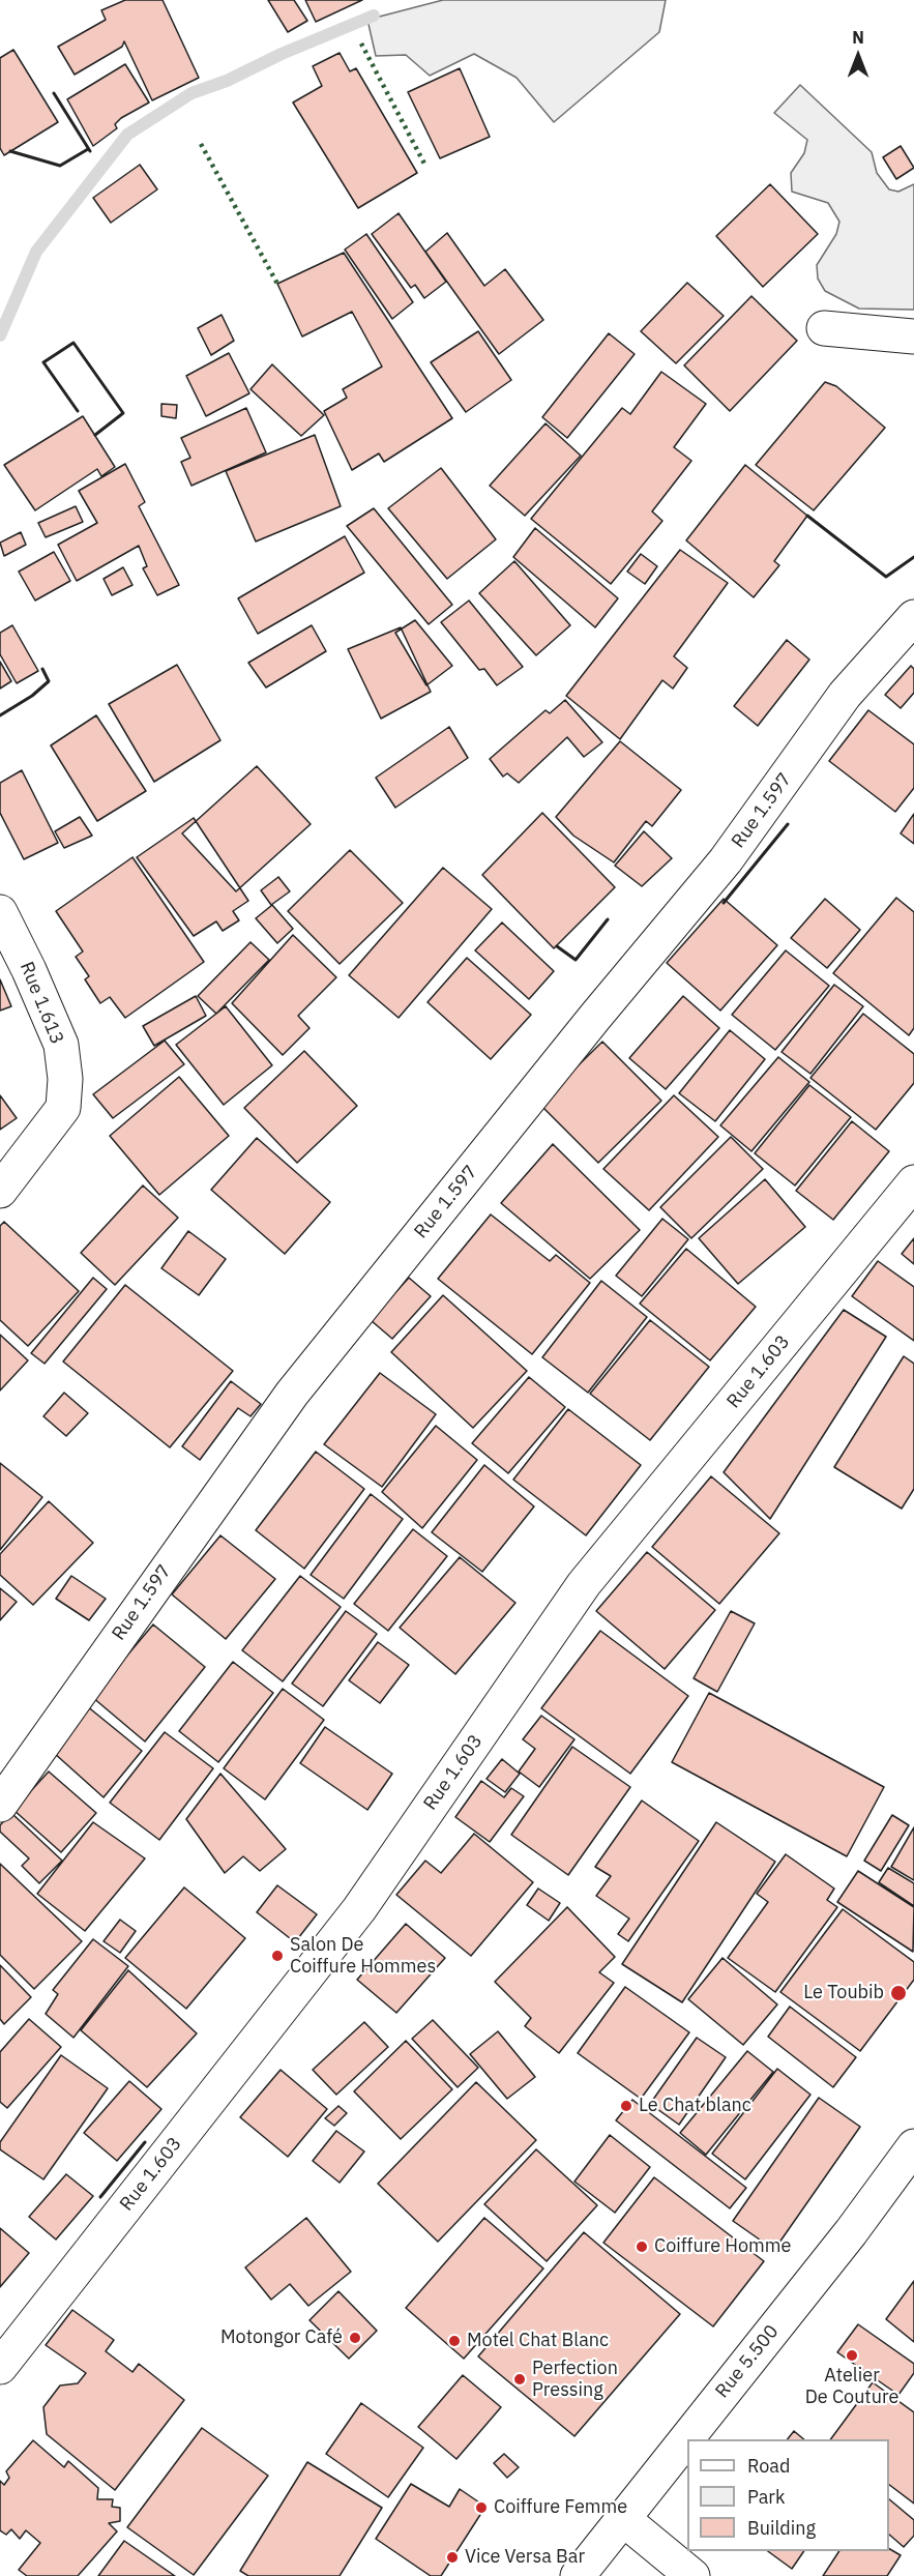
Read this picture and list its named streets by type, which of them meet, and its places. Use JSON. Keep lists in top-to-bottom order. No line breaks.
{"streets":{"street":["Rue 1.597","Rue 1.613","Rue 1.603","Rue 5.500"]},"places":["Salon De Coiffure Hommes","Le Toubib","Le Chat blanc","Coiffure Homme","Motongor Café","Motel Chat Blanc","Atelier De Couture","Perfection Pressing","Coiffure Femme","Vice Versa Bar"],"legend":["Road","Park","Building"],"north":"top"}
